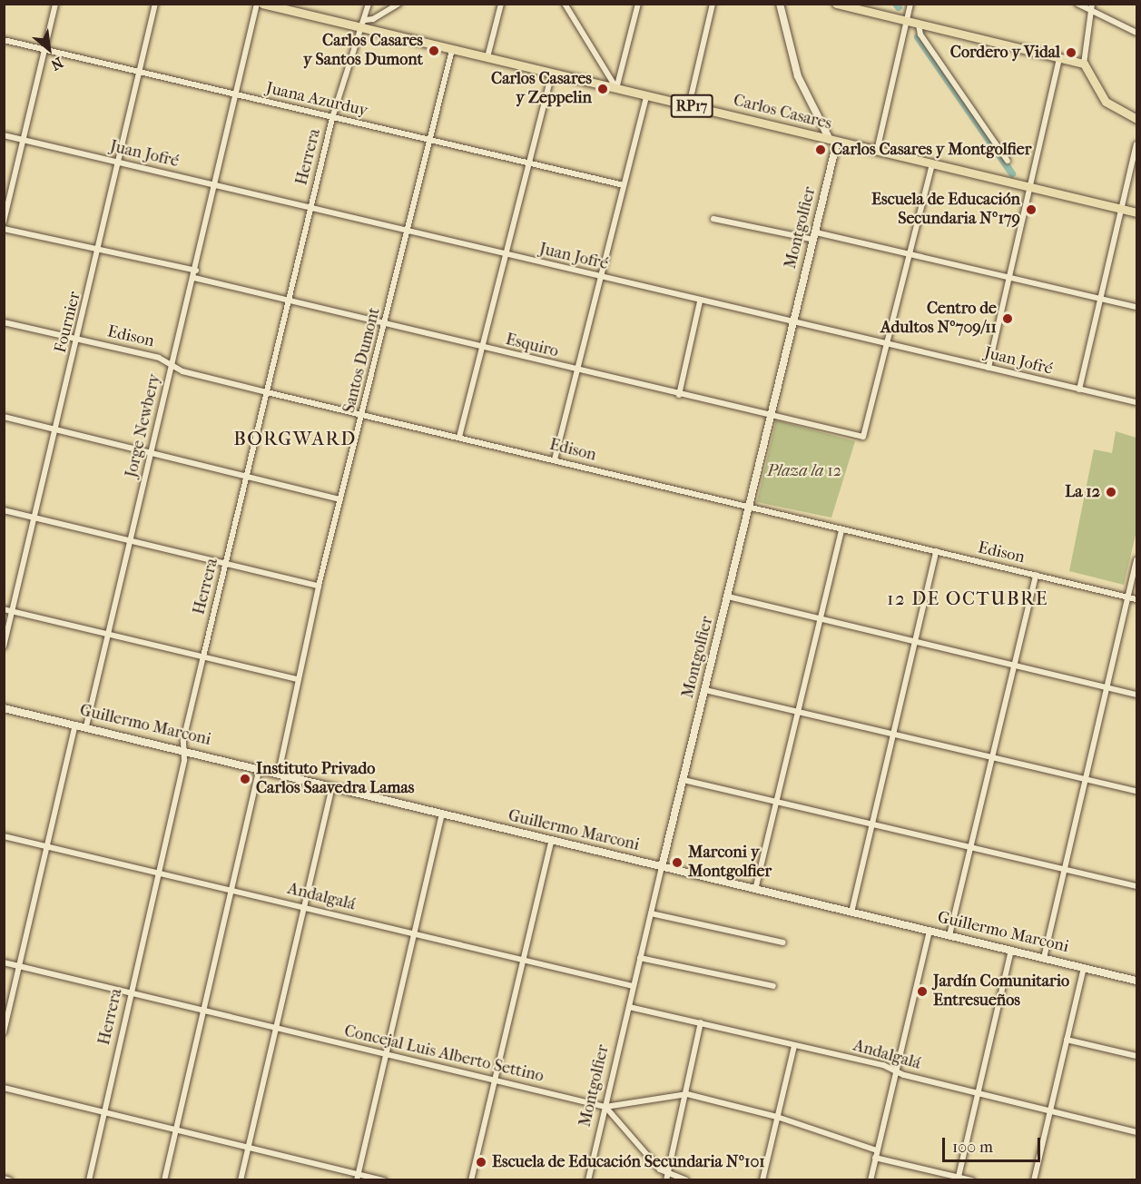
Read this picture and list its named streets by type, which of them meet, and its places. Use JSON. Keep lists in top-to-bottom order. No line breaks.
{"streets":{"main road":["RP17","Carlos Casares"],"street":["Juana Azurduy","Juan Jofré","Herrera","Montgolfier","Fournier","Edison","Esquiro","Santos Dumont","Jorge Newbery","Guillermo Marconi","Andalgalá","Concejal Luis Alberto Settino"]},"crossings":[["Juana Azurduy","Herrera"],["Juana Azurduy","Fournier"],["Juana Azurduy","Santos Dumont"],["Juana Azurduy","Jorge Newbery"],["Carlos Casares","Herrera"],["Carlos Casares","Montgolfier"],["Carlos Casares","Santos Dumont"],["Juan Jofré","Herrera"],["Juan Jofré","Montgolfier"],["Juan Jofré","Fournier"],["Juan Jofré","Esquiro"],["Juan Jofré","Santos Dumont"],["Juan Jofré","Jorge Newbery"],["Herrera","Edison"],["Herrera","Esquiro"],["Herrera","Guillermo Marconi"],["Herrera","Andalgalá"],["Herrera","Concejal Luis Alberto Settino"],["Montgolfier","Edison"],["Montgolfier","Esquiro"],["Montgolfier","Guillermo Marconi"],["Montgolfier","Andalgalá"],["Montgolfier","Concejal Luis Alberto Settino"],["Fournier","Edison"],["Edison","Santos Dumont"],["Edison","Jorge Newbery"],["Esquiro","Santos Dumont"],["Esquiro","Jorge Newbery"],["Santos Dumont","Guillermo Marconi"],["Jorge Newbery","Guillermo Marconi"]],"districts":["BORGWARD","12 DE OCTUBRE"],"parks":["Plaza la 12"],"places":["Carlos Casares y Santos Dumont","Cordero y Vidal","Carlos Casares y Zeppelin","Carlos Casares y Montgolfier","Escuela de Educación Secundaria Nº179","Centro de Adultos Nº709/11","La 12","Instituto Privado Carlos Saavedra Lamas","Marconi y Montgolfier","Jardín Comunitario Entresueños","Escuela de Educación Secundaria Nº101"],"scale_bar":"100 m","north":"bottom right"}
